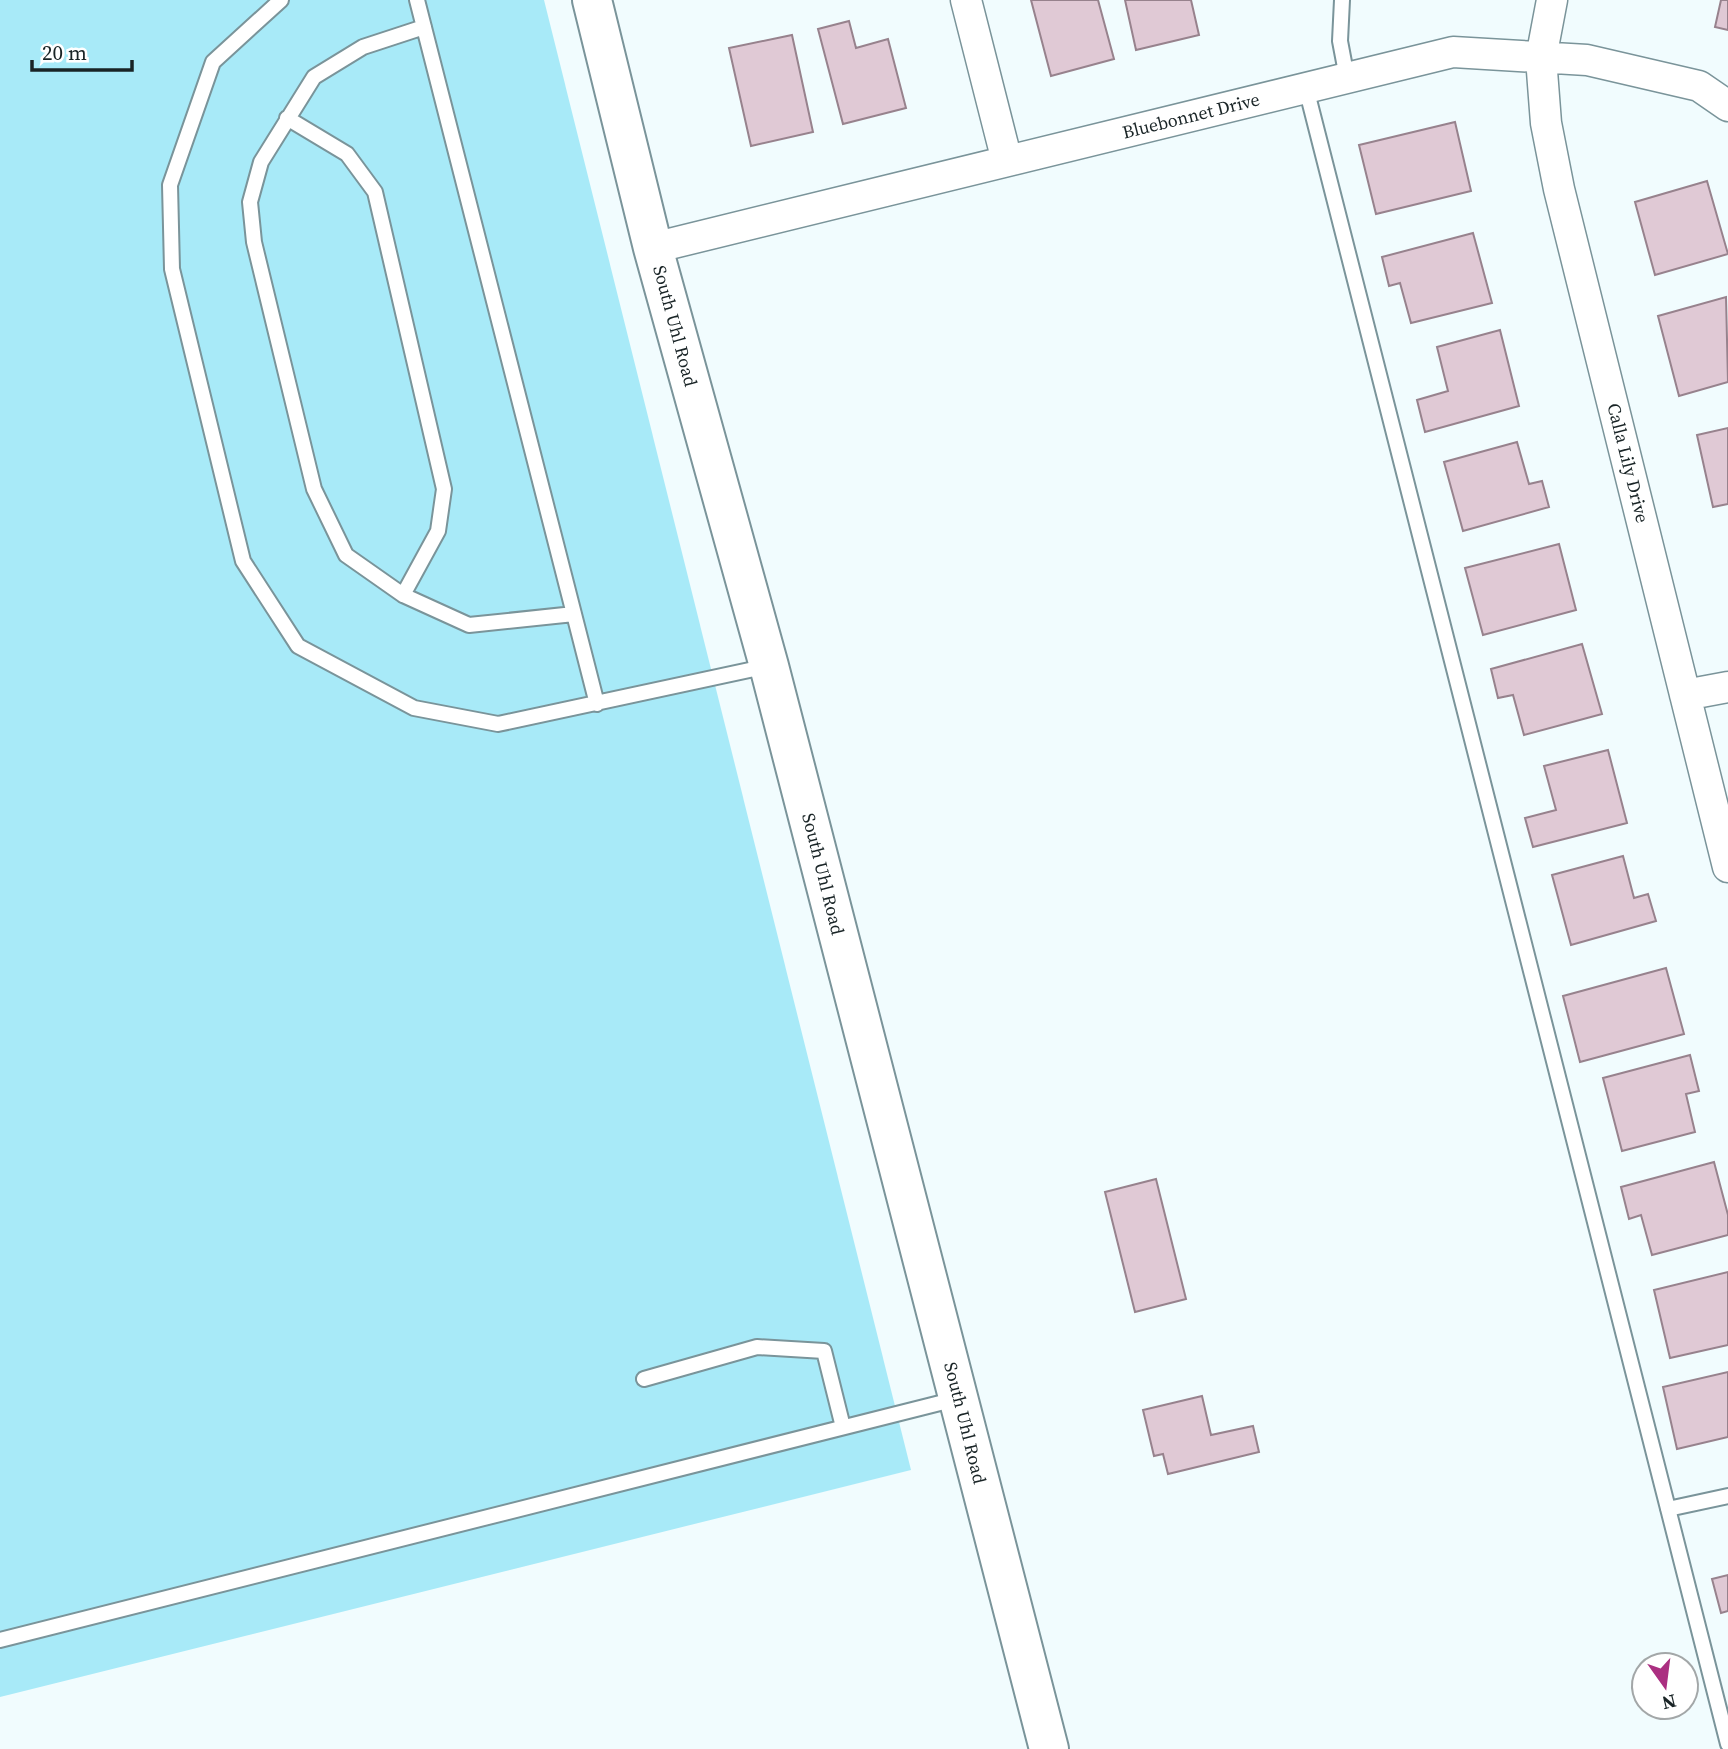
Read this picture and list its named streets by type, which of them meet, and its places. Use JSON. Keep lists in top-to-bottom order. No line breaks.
{"streets":{"main road":["South Uhl Road"],"street":["Bluebonnet Drive","Calla Lily Drive"]},"crossings":[["Bluebonnet Drive","South Uhl Road"],["Bluebonnet Drive","Calla Lily Drive"]],"scale_bar":"20 m","north":"bottom"}
